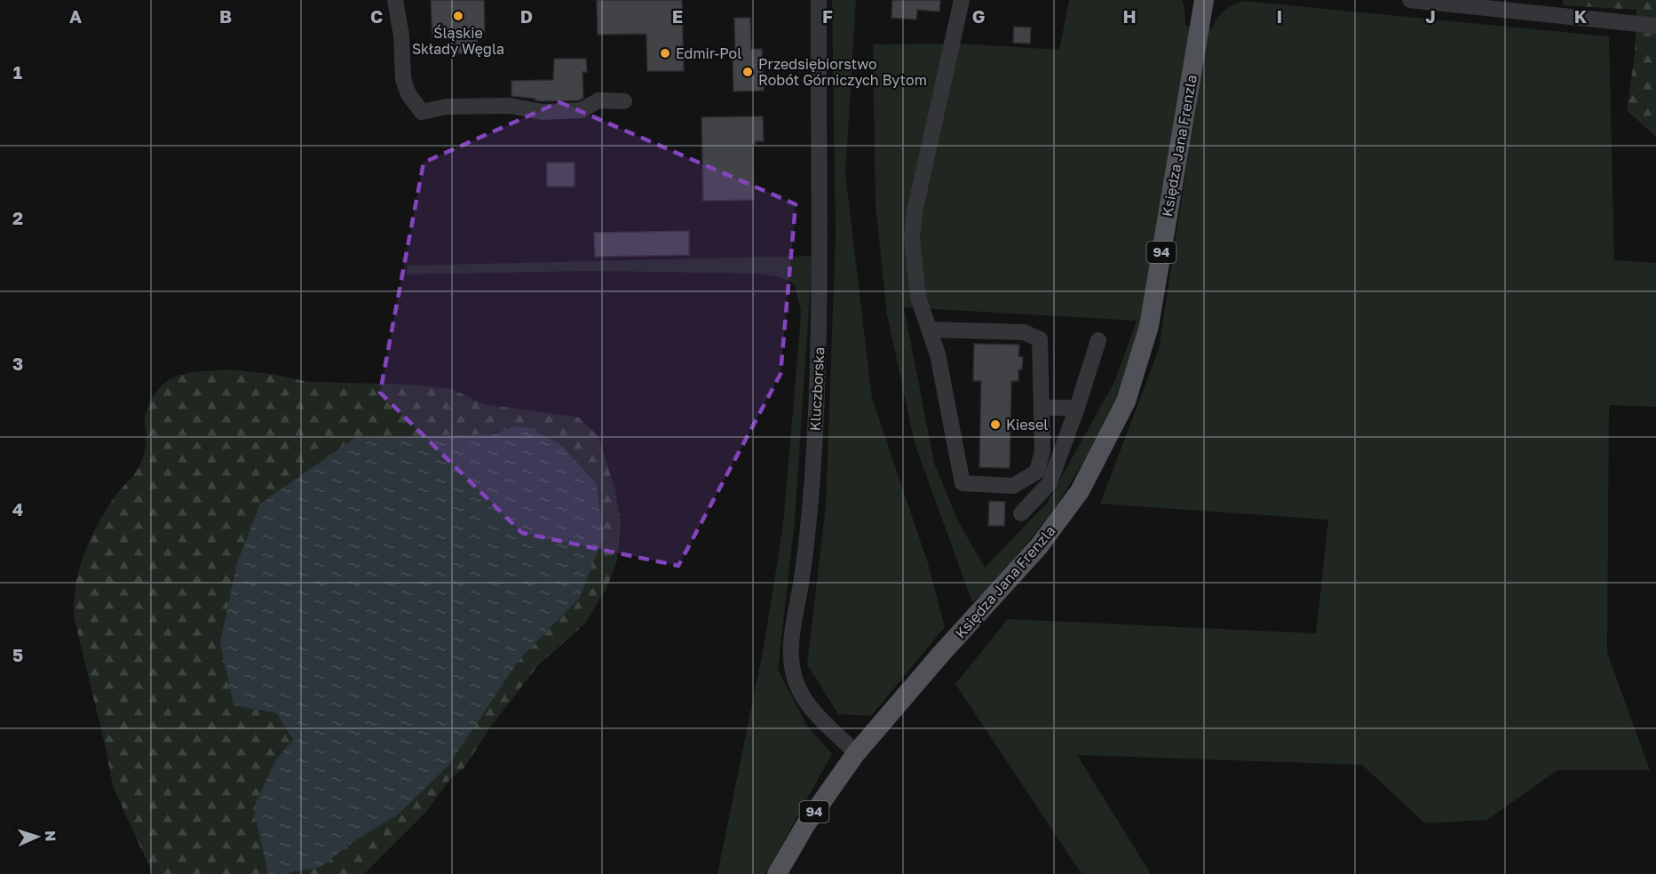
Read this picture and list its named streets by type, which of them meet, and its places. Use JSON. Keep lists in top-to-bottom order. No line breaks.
{"streets":{"main road":["Księdza Jana Frenzla","94"],"street":["Kluczborska"]},"crossings":[["Księdza Jana Frenzla","Kluczborska"]],"places":["Śląskie Składy Węgla","Edmir-Pol","Przedsiębiorstwo Robót Górniczych Bytom","Kiesel"],"north":"right","grid":{"columns":["A","B","C","D","E","F","G","H","I","J","K"],"rows":["1","2","3","4","5"]}}
